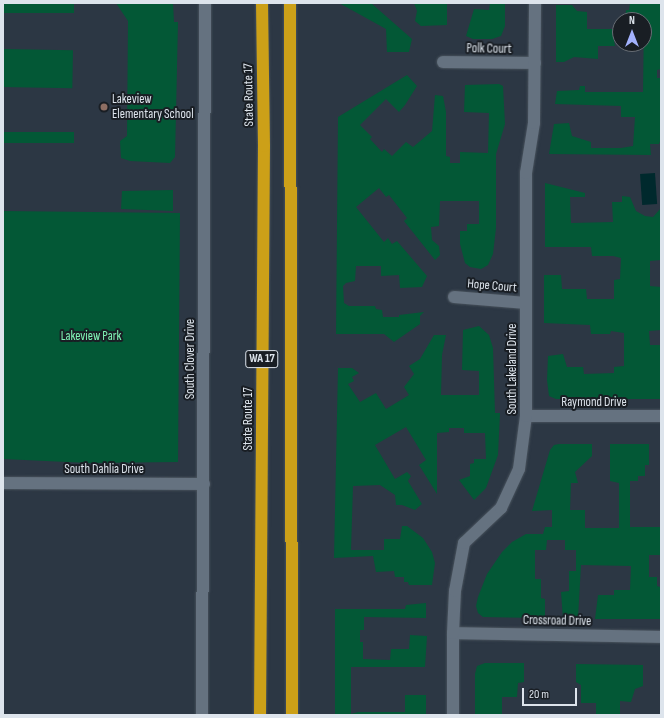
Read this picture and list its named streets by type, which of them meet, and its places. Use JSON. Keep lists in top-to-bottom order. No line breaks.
{"streets":{"highway":["State Route 17","WA 17"],"street":["Polk Court","Hope Court","South Clover Drive","South Lakeland Drive","Raymond Drive","South Dahlia Drive","Crossroad Drive"]},"crossings":[["Polk Court","South Lakeland Drive"],["Hope Court","South Lakeland Drive"],["South Clover Drive","South Dahlia Drive"],["South Lakeland Drive","Raymond Drive"],["South Lakeland Drive","Crossroad Drive"]],"parks":["Lakeview Park"],"places":["Lakeview Elementary School"],"scale_bar":"20 m","north":"top"}
